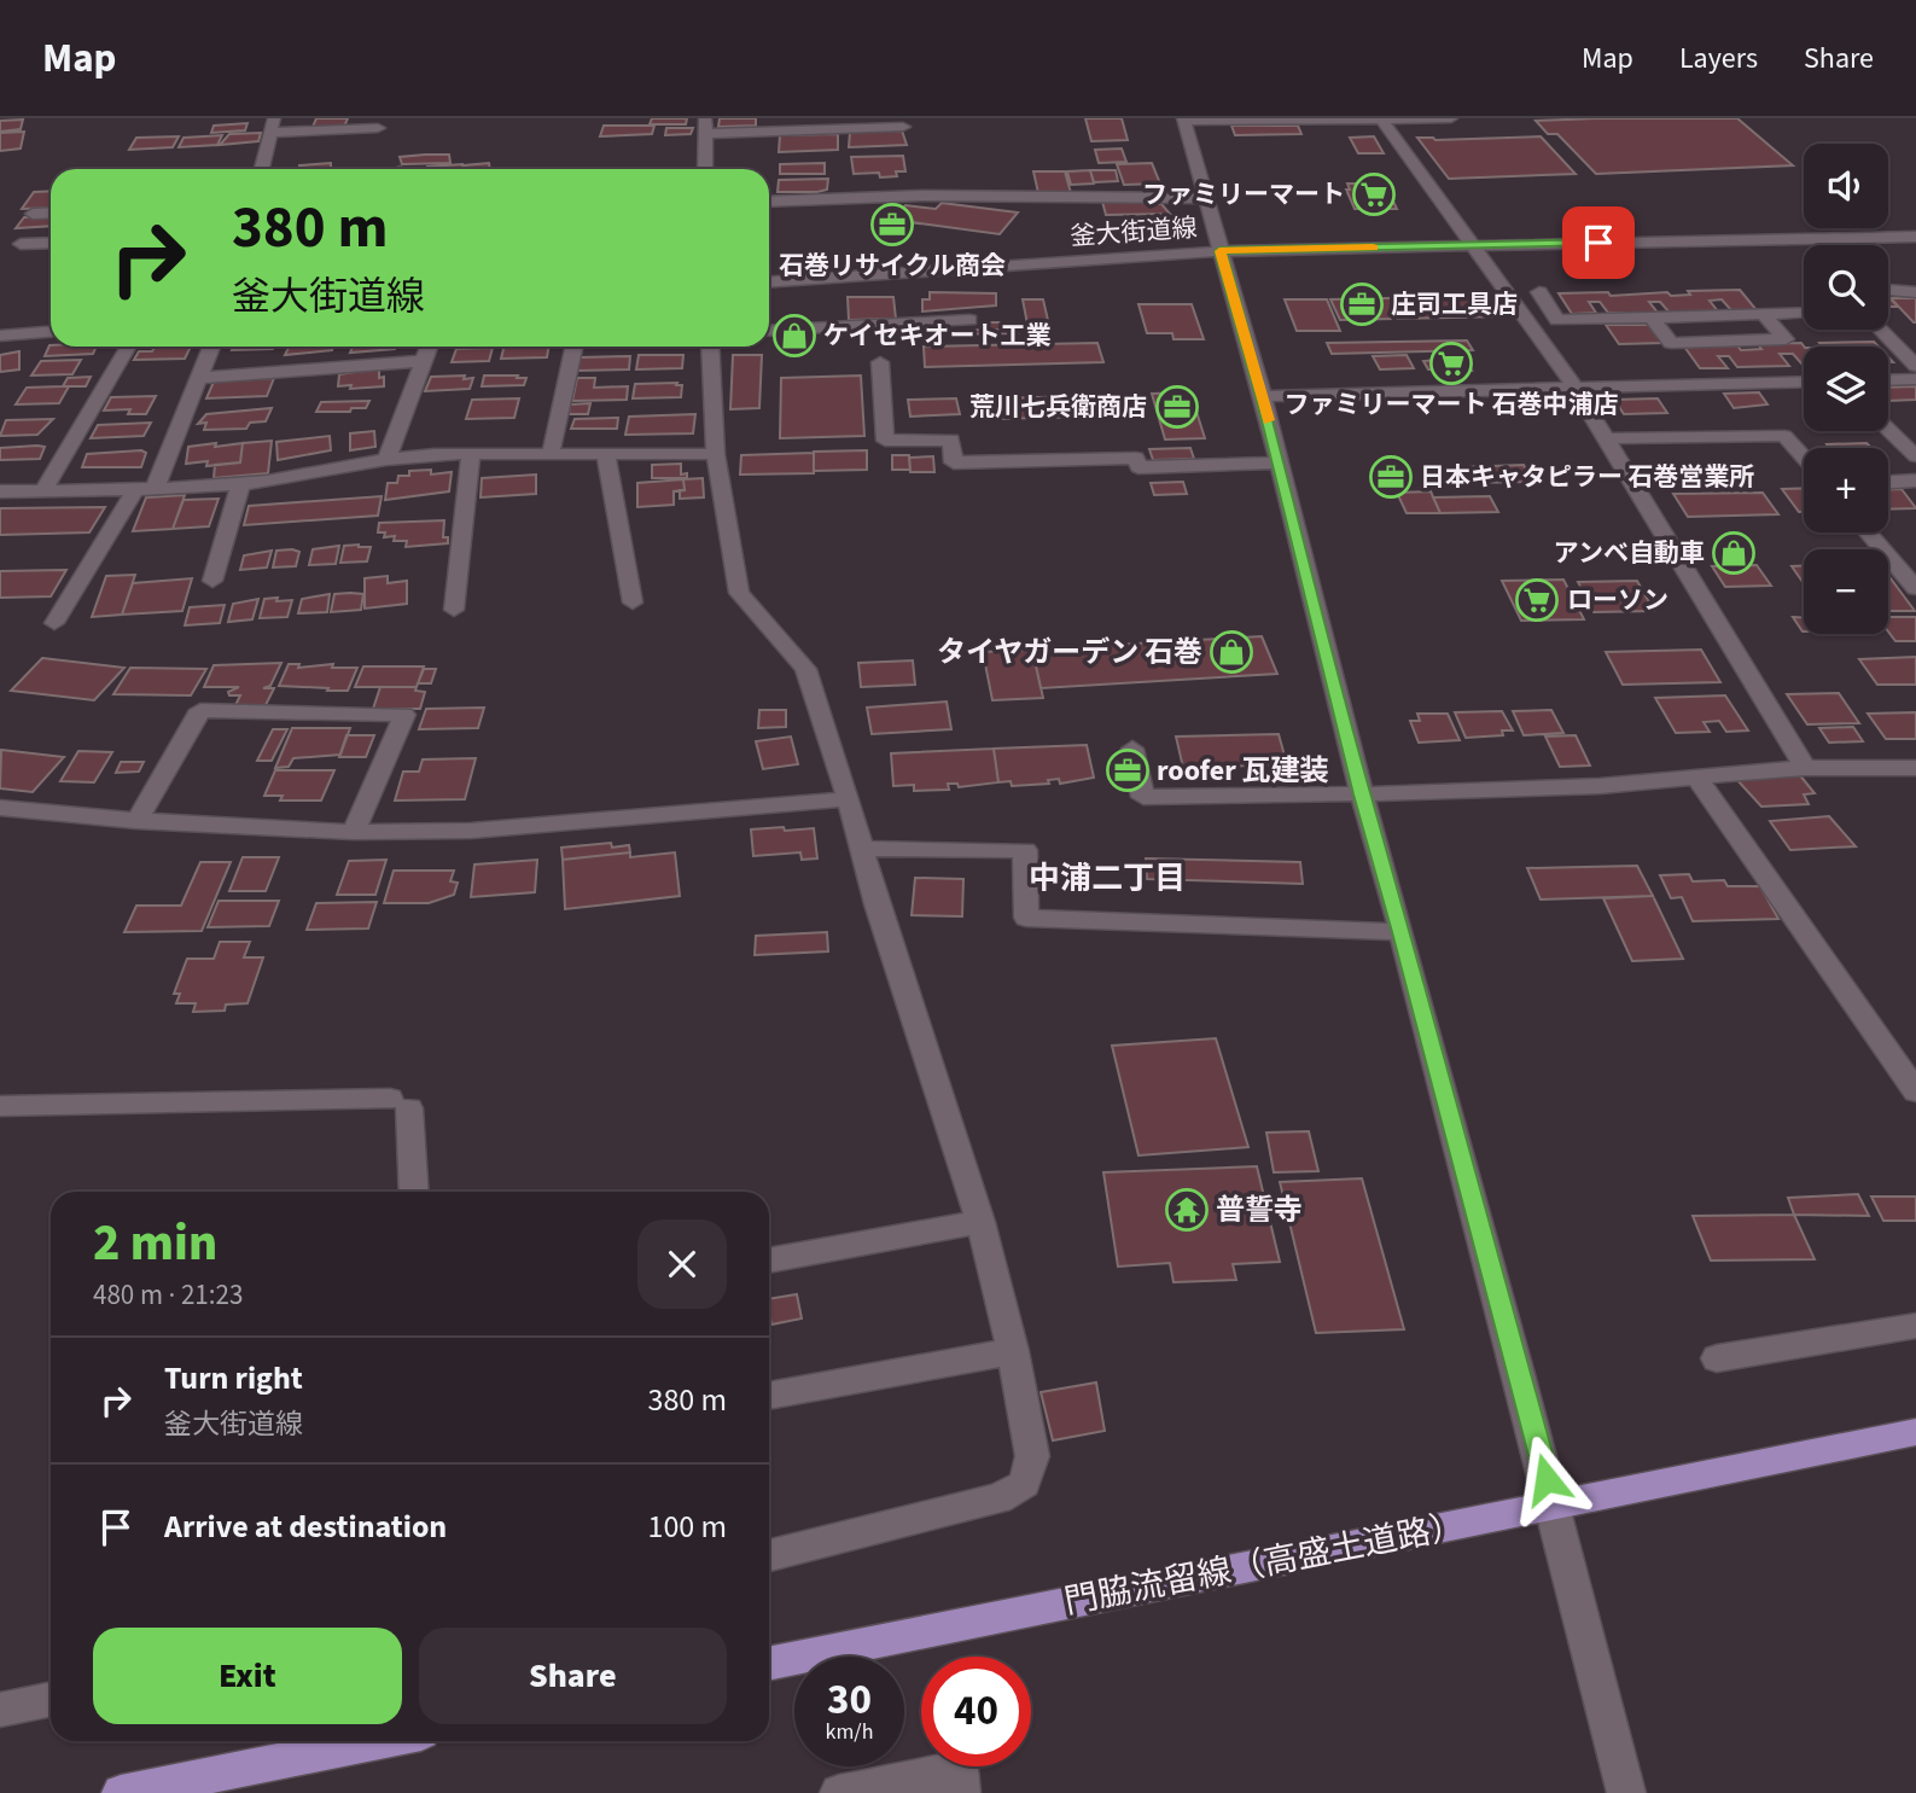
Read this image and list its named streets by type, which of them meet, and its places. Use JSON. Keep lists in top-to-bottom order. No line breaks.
{"streets":{"main road":["門脇流留線（高盛土道路）"],"street":["釜大街道線"]},"districts":["中浦二丁目"],"places":{"supermarket":["ファミリーマート","ファミリーマート 石巻中浦店","ローソン"],"office":["石巻リサイクル商会","庄司工具店","荒川七兵衛商店","日本キャタピラー 石巻営業所","roofer 瓦建装"],"shop":["ケイセキオート工業","アンベ自動車","タイヤガーデン 石巻"],"temple":["普誓寺"]},"page":{"header":"Map","nav":["Map","Layers","Share"],"map_buttons":["+","−"],"turn":["380 m","釜大街道線"],"heading":["2 min","480 m · 21:23"],"list":[{"name":"Turn right","note":"釜大街道線","value":"380 m"},{"name":"Arrive at destination","value":"100 m"}],"buttons":["Exit","Share"],"speed":"30 km/h","limit":"40"}}
